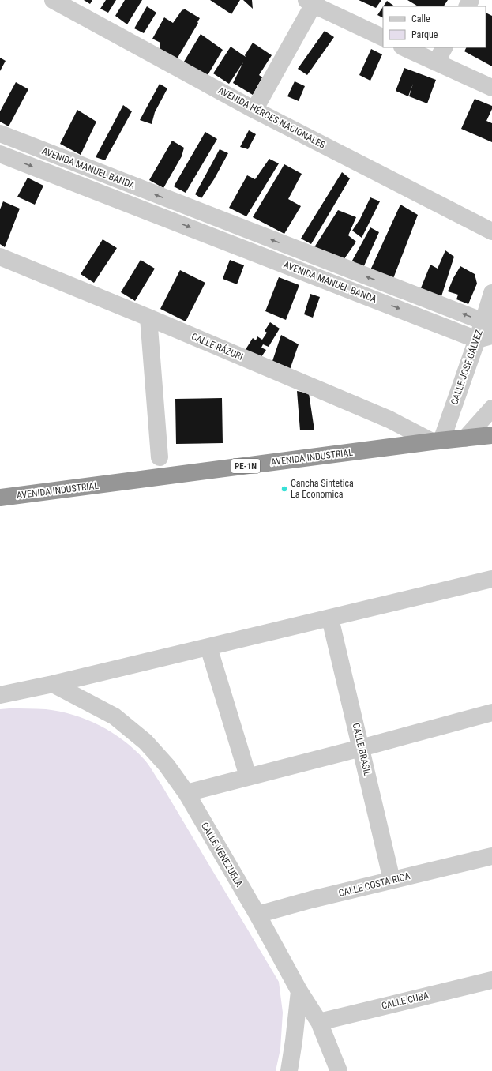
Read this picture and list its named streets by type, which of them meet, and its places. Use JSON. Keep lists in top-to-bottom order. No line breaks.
{"streets":{"highway":["AVENIDA INDUSTRIAL","PE-1N"],"street":["AVENIDA HÉROES NACIONALES","AVENIDA MANUEL BANDA","CALLE RÁZURI","CALLE JOSÉ GÁLVEZ","CALLE BRASIL","CALLE VENEZUELA","CALLE COSTA RICA","CALLE CUBA"]},"crossings":[["AVENIDA MANUEL BANDA","CALLE JOSÉ GÁLVEZ"],["CALLE RÁZURI","CALLE JOSÉ GÁLVEZ"],["CALLE RÁZURI","AVENIDA INDUSTRIAL"],["CALLE JOSÉ GÁLVEZ","AVENIDA INDUSTRIAL"],["CALLE BRASIL","CALLE COSTA RICA"],["CALLE VENEZUELA","CALLE COSTA RICA"],["CALLE VENEZUELA","CALLE CUBA"]],"places":["Cancha Sintetica La Economica"],"legend":["Calle","Parque"]}
